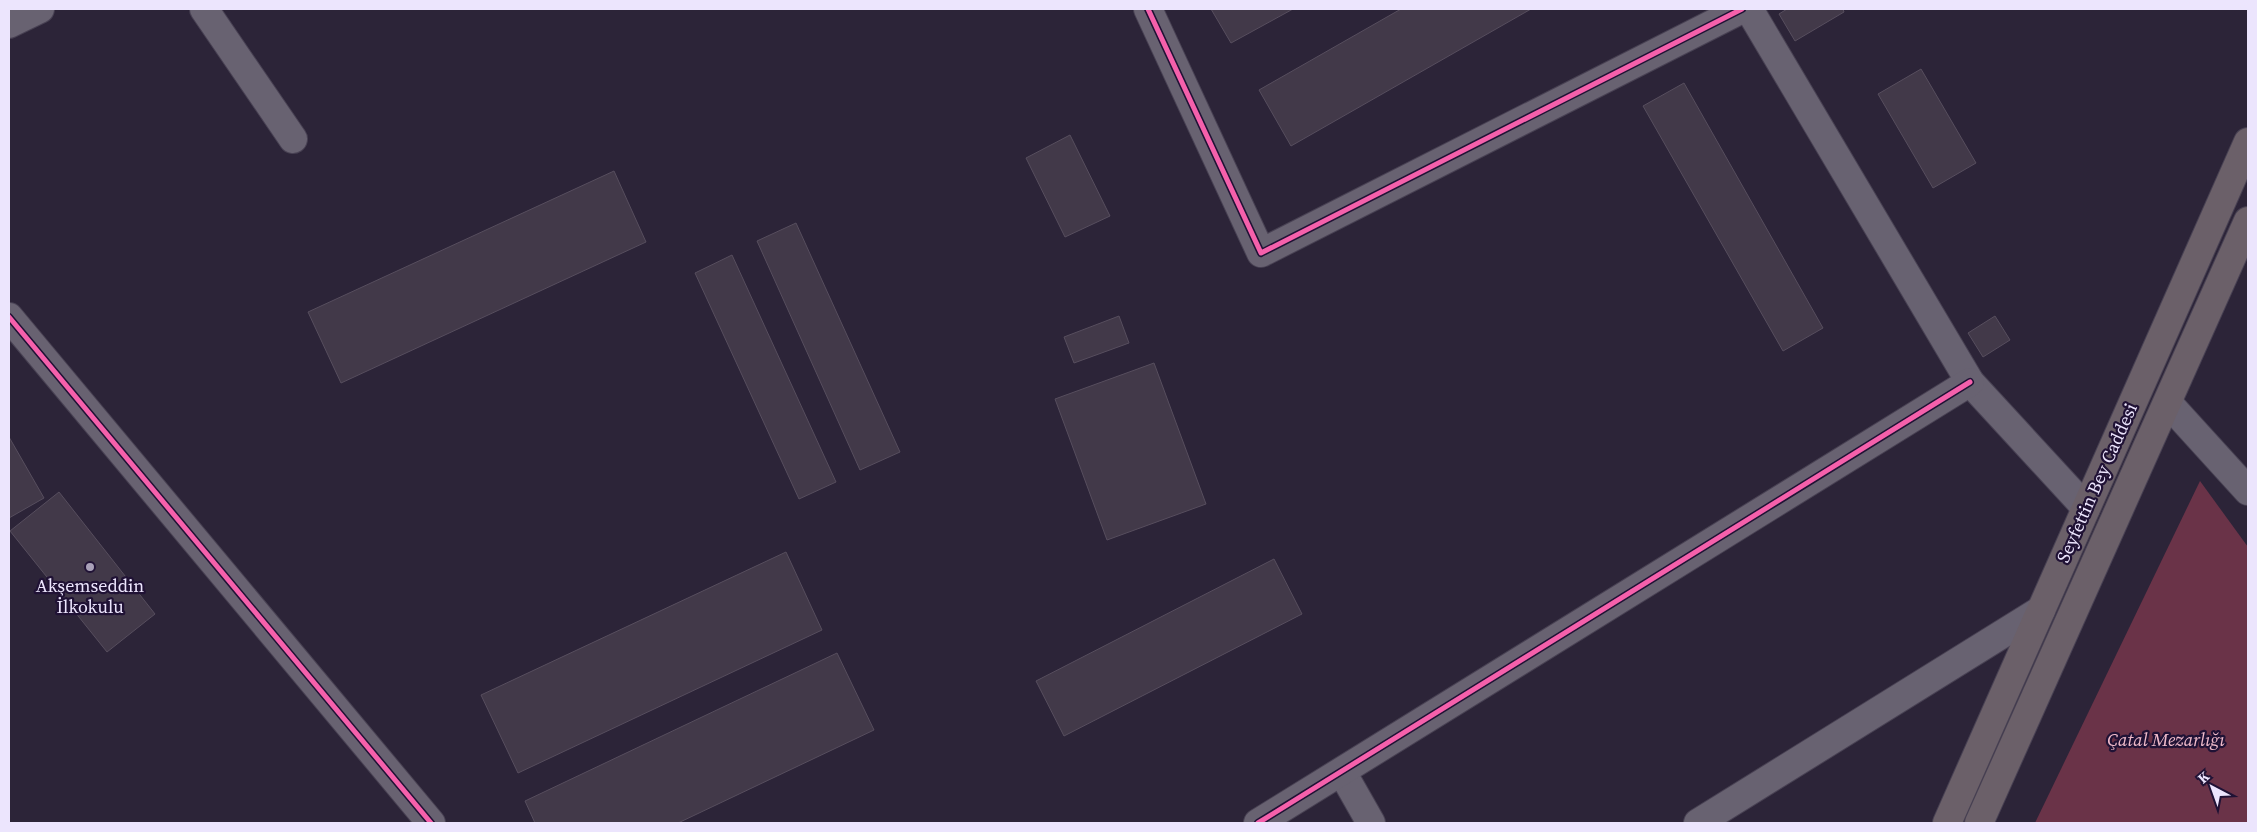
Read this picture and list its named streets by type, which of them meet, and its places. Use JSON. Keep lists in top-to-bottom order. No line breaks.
{"streets":{"main road":["Seyfettin Bey Caddesi"]},"parks":["Çatal Mezarlığı"],"places":["Akşemseddin İlkokulu"],"north":"top left"}
